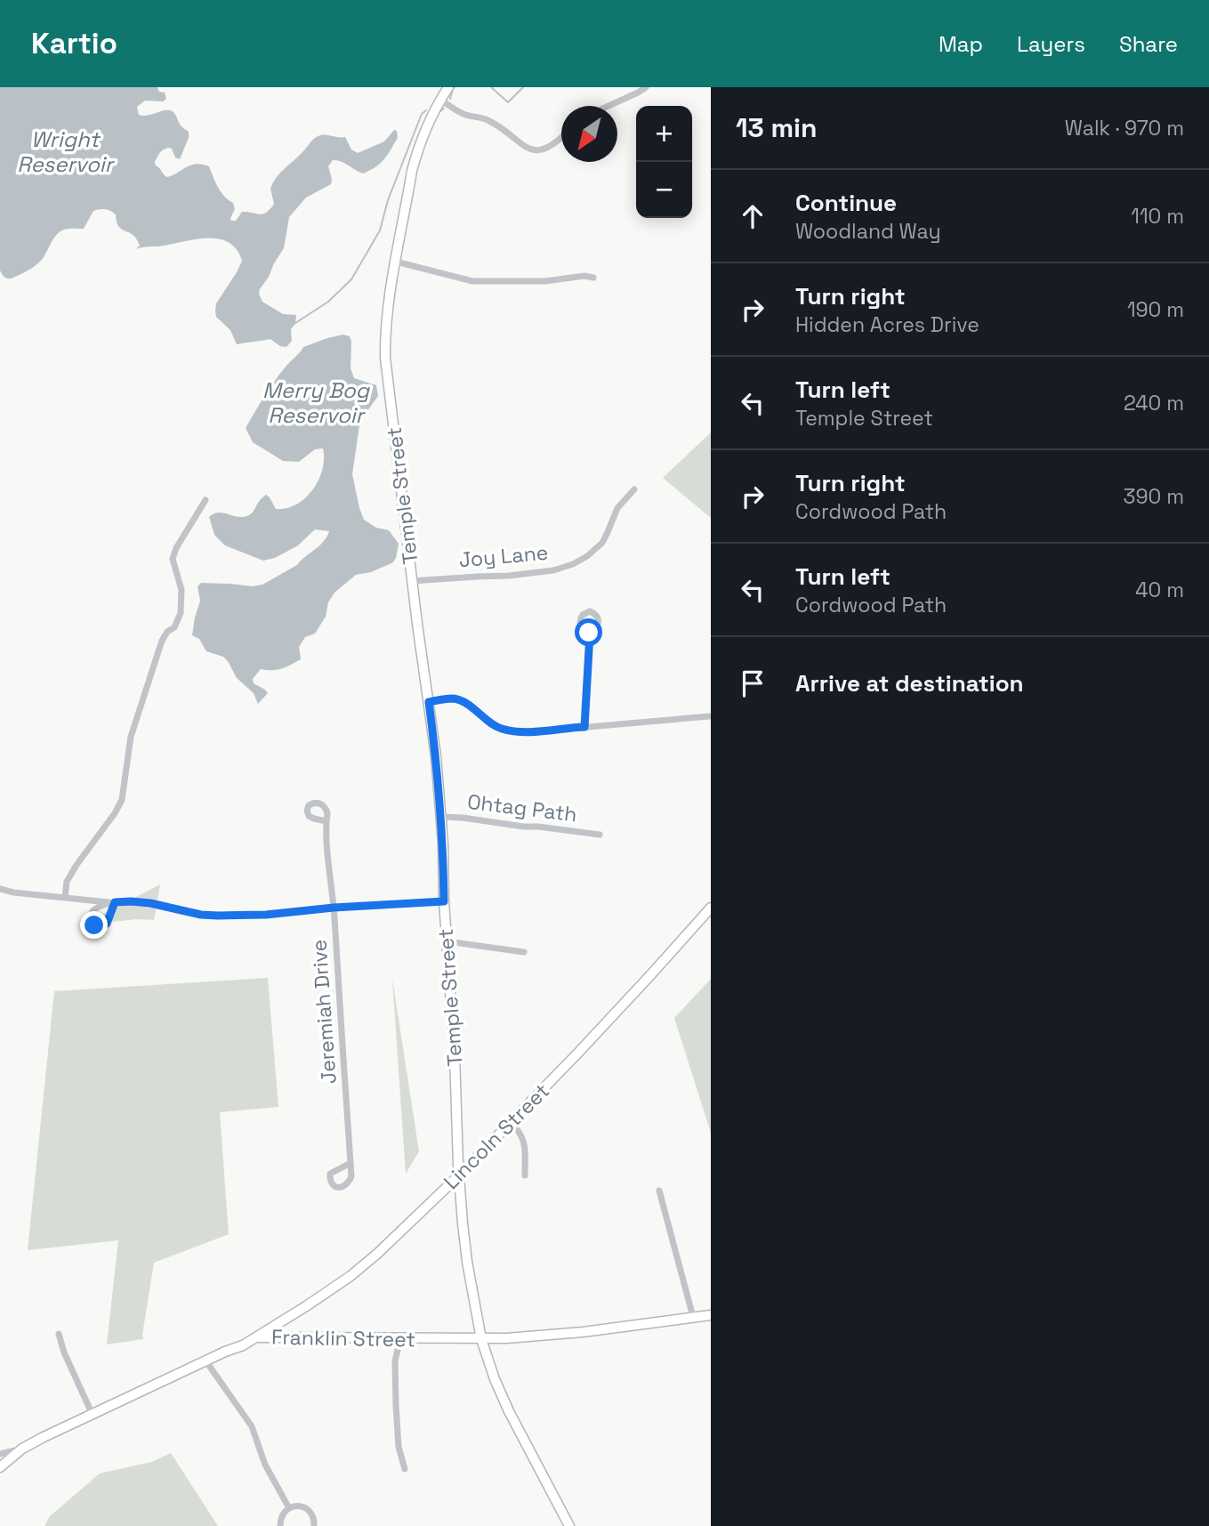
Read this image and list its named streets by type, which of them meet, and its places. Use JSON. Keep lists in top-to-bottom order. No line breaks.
{"streets":{"main road":["Temple Street","Lincoln Street","Franklin Street"],"street":["Joy Lane","Ohtag Path","Jeremiah Drive"]},"crossings":[["Temple Street","Joy Lane"],["Temple Street","Ohtag Path"],["Temple Street","Lincoln Street"],["Temple Street","Franklin Street"],["Lincoln Street","Franklin Street"]],"water":["Wright Reservoir","Merry Bog Reservoir"],"north":"bottom left","page":{"header":"Kartio","nav":["Map","Layers","Share"],"heading":["13 min","Walk · 970 m"],"map_buttons":["+","−"],"list":[["Continue","Woodland Way","110 m"],["Turn right","Hidden Acres Drive","190 m"],["Turn left","Temple Street","240 m"],["Turn right","Cordwood Path","390 m"],["Turn left","Cordwood Path","40 m"],"Arrive at destination"]}}
